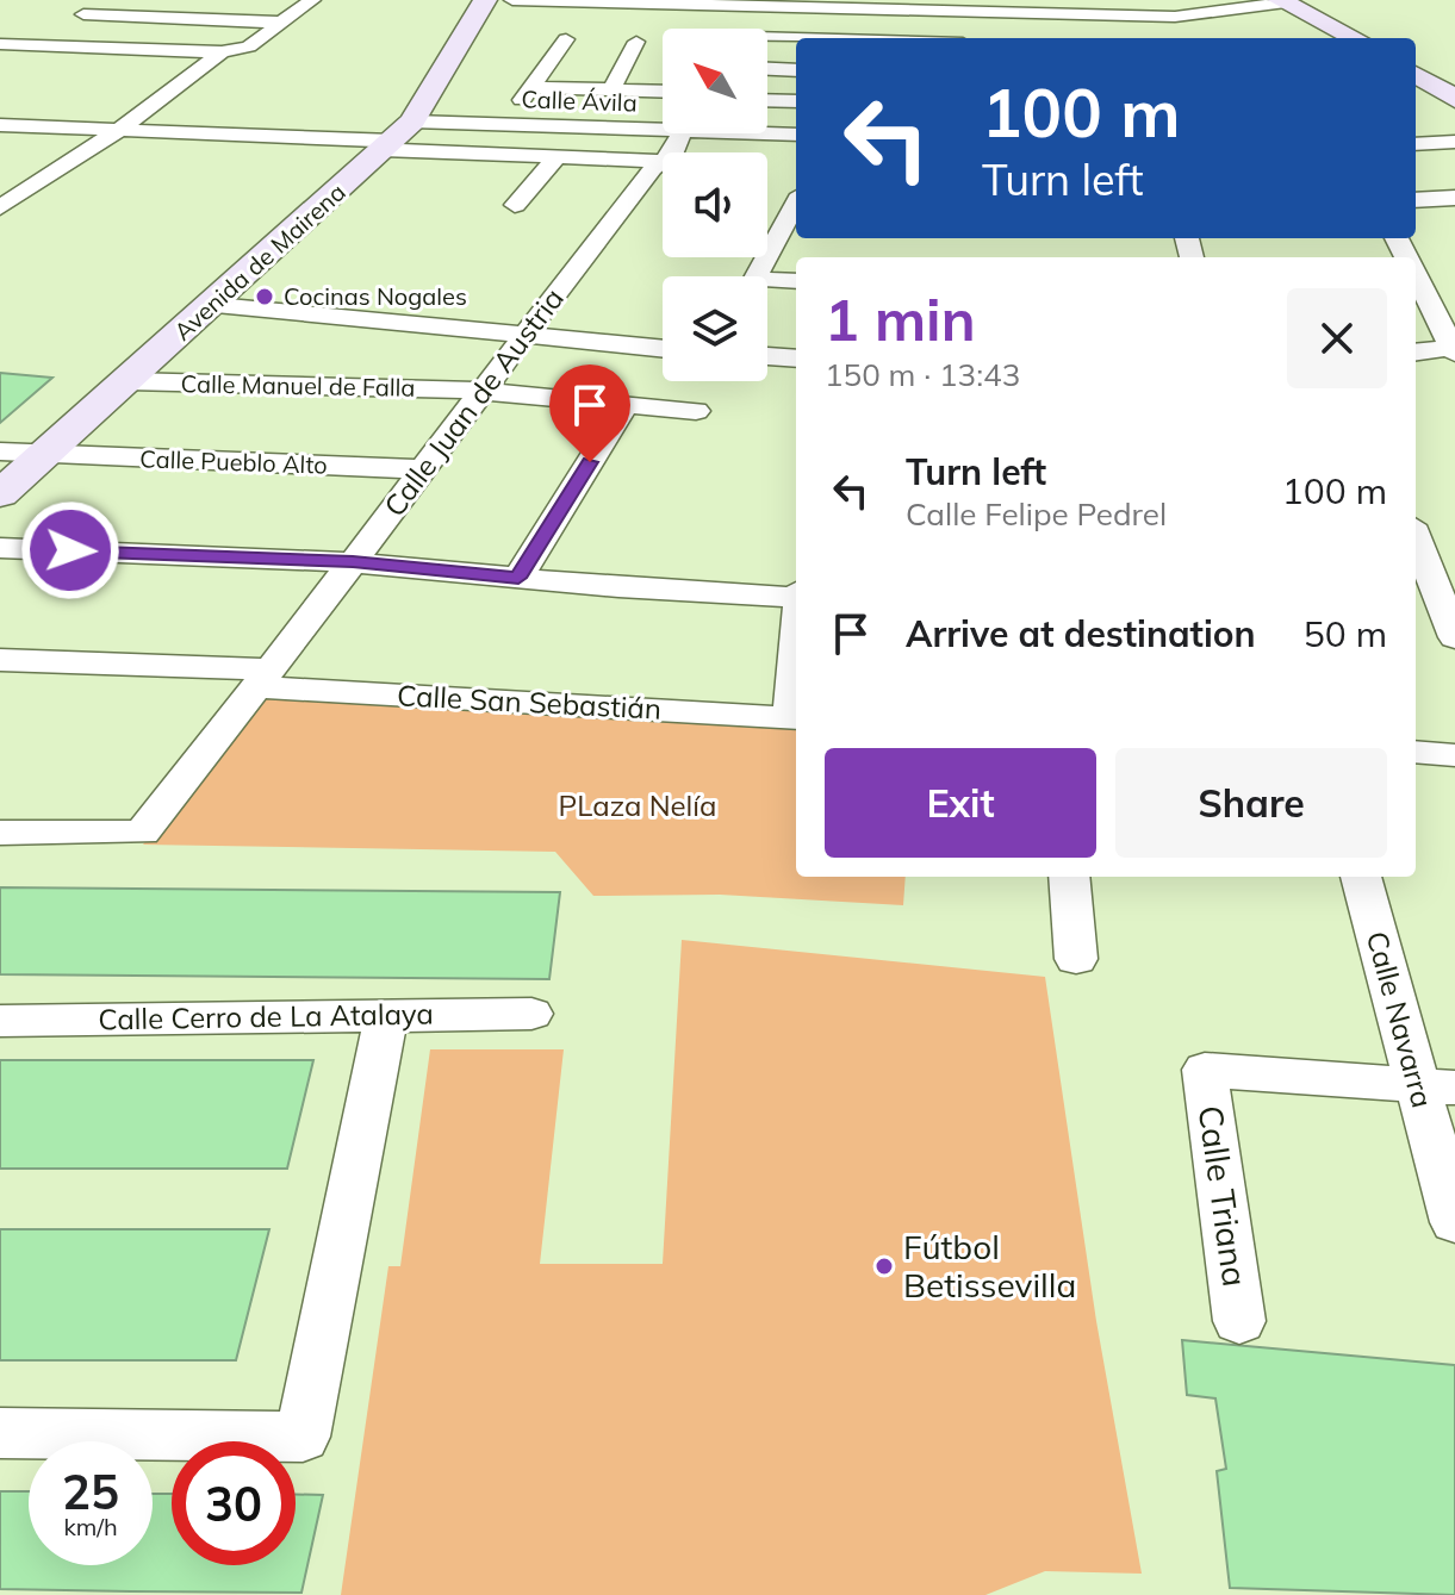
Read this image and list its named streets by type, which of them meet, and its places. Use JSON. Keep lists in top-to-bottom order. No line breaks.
{"streets":{"street":["Calle Ávila","Avenida de Mairena","Calle Manuel de Falla","Calle Juan de Austria","Calle Pueblo Alto","Calle San Sebastián","Calle Cerro de La Atalaya","Calle Navarra","Calle Triana"]},"crossings":[["Calle Ávila","Avenida de Mairena"],["Avenida de Mairena","Calle Manuel de Falla"],["Avenida de Mairena","Calle Pueblo Alto"],["Calle Manuel de Falla","Calle Juan de Austria"],["Calle Juan de Austria","Calle Pueblo Alto"],["Calle Juan de Austria","Calle San Sebastián"],["Calle Navarra","Calle Triana"]],"parks":["PLaza Nelía"],"places":["Cocinas Nogales","Fútbol Betissevilla"],"north":"top left","page":{"turn":["100 m","Turn left"],"heading":["1 min","150 m · 13:43"],"list":[{"name":"Turn left","note":"Calle Felipe Pedrel","value":"100 m"},{"name":"Arrive at destination","value":"50 m"}],"buttons":["Exit","Share"],"speed":"25 km/h","limit":"30"}}
